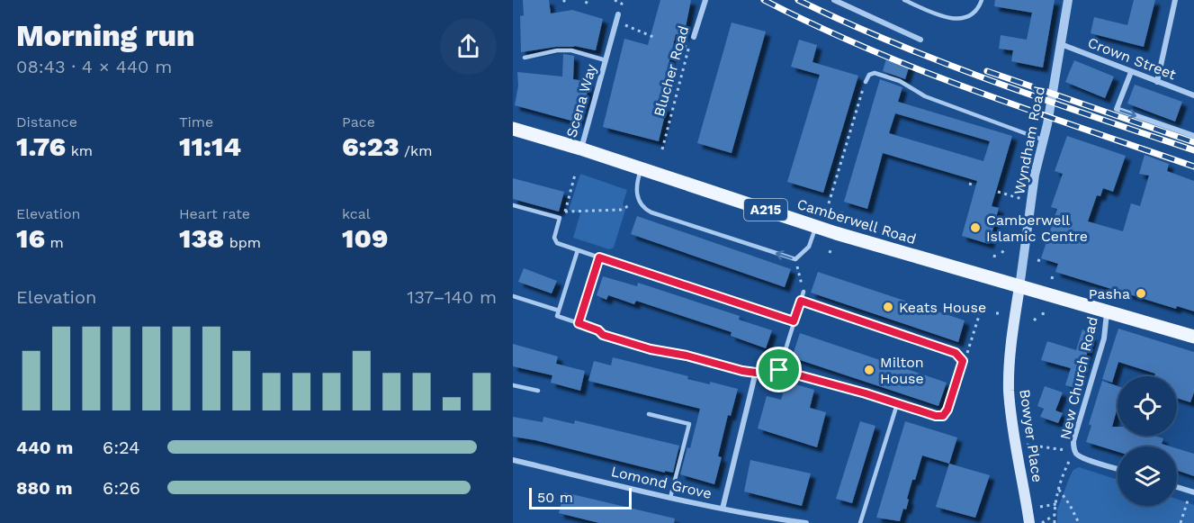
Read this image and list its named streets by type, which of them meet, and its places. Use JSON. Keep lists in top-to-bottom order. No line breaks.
{"streets":{"main road":["A215","Camberwell Road","Bowyer Place"],"street":["Crown Street","Blucher Road","Scena Way","Wyndham Road","New Church Road","Lomond Grove"]},"crossings":[["Crown Street","Wyndham Road"],["Scena Way","Camberwell Road"],["Wyndham Road","Camberwell Road"],["Wyndham Road","Bowyer Place"],["Camberwell Road","New Church Road"],["Camberwell Road","Bowyer Place"]],"places":["Camberwell Islamic Centre","Pasha","Keats House","Milton House"],"scale_bar":"50 m","page":{"heading":["Morning run","08:43 · 4 × 440 m"],"stats":[["Distance","1.76 km"],["Time","11:14"],["Pace","6:23 /km"],["Elevation","16 m"],["Heart rate","138 bpm"],["kcal","109"]],"chart":["Elevation","137–140 m"],"list":[{"name":"440 m","note":"6:24"},{"name":"880 m","note":"6:26"}],"scale":"50 m"}}
